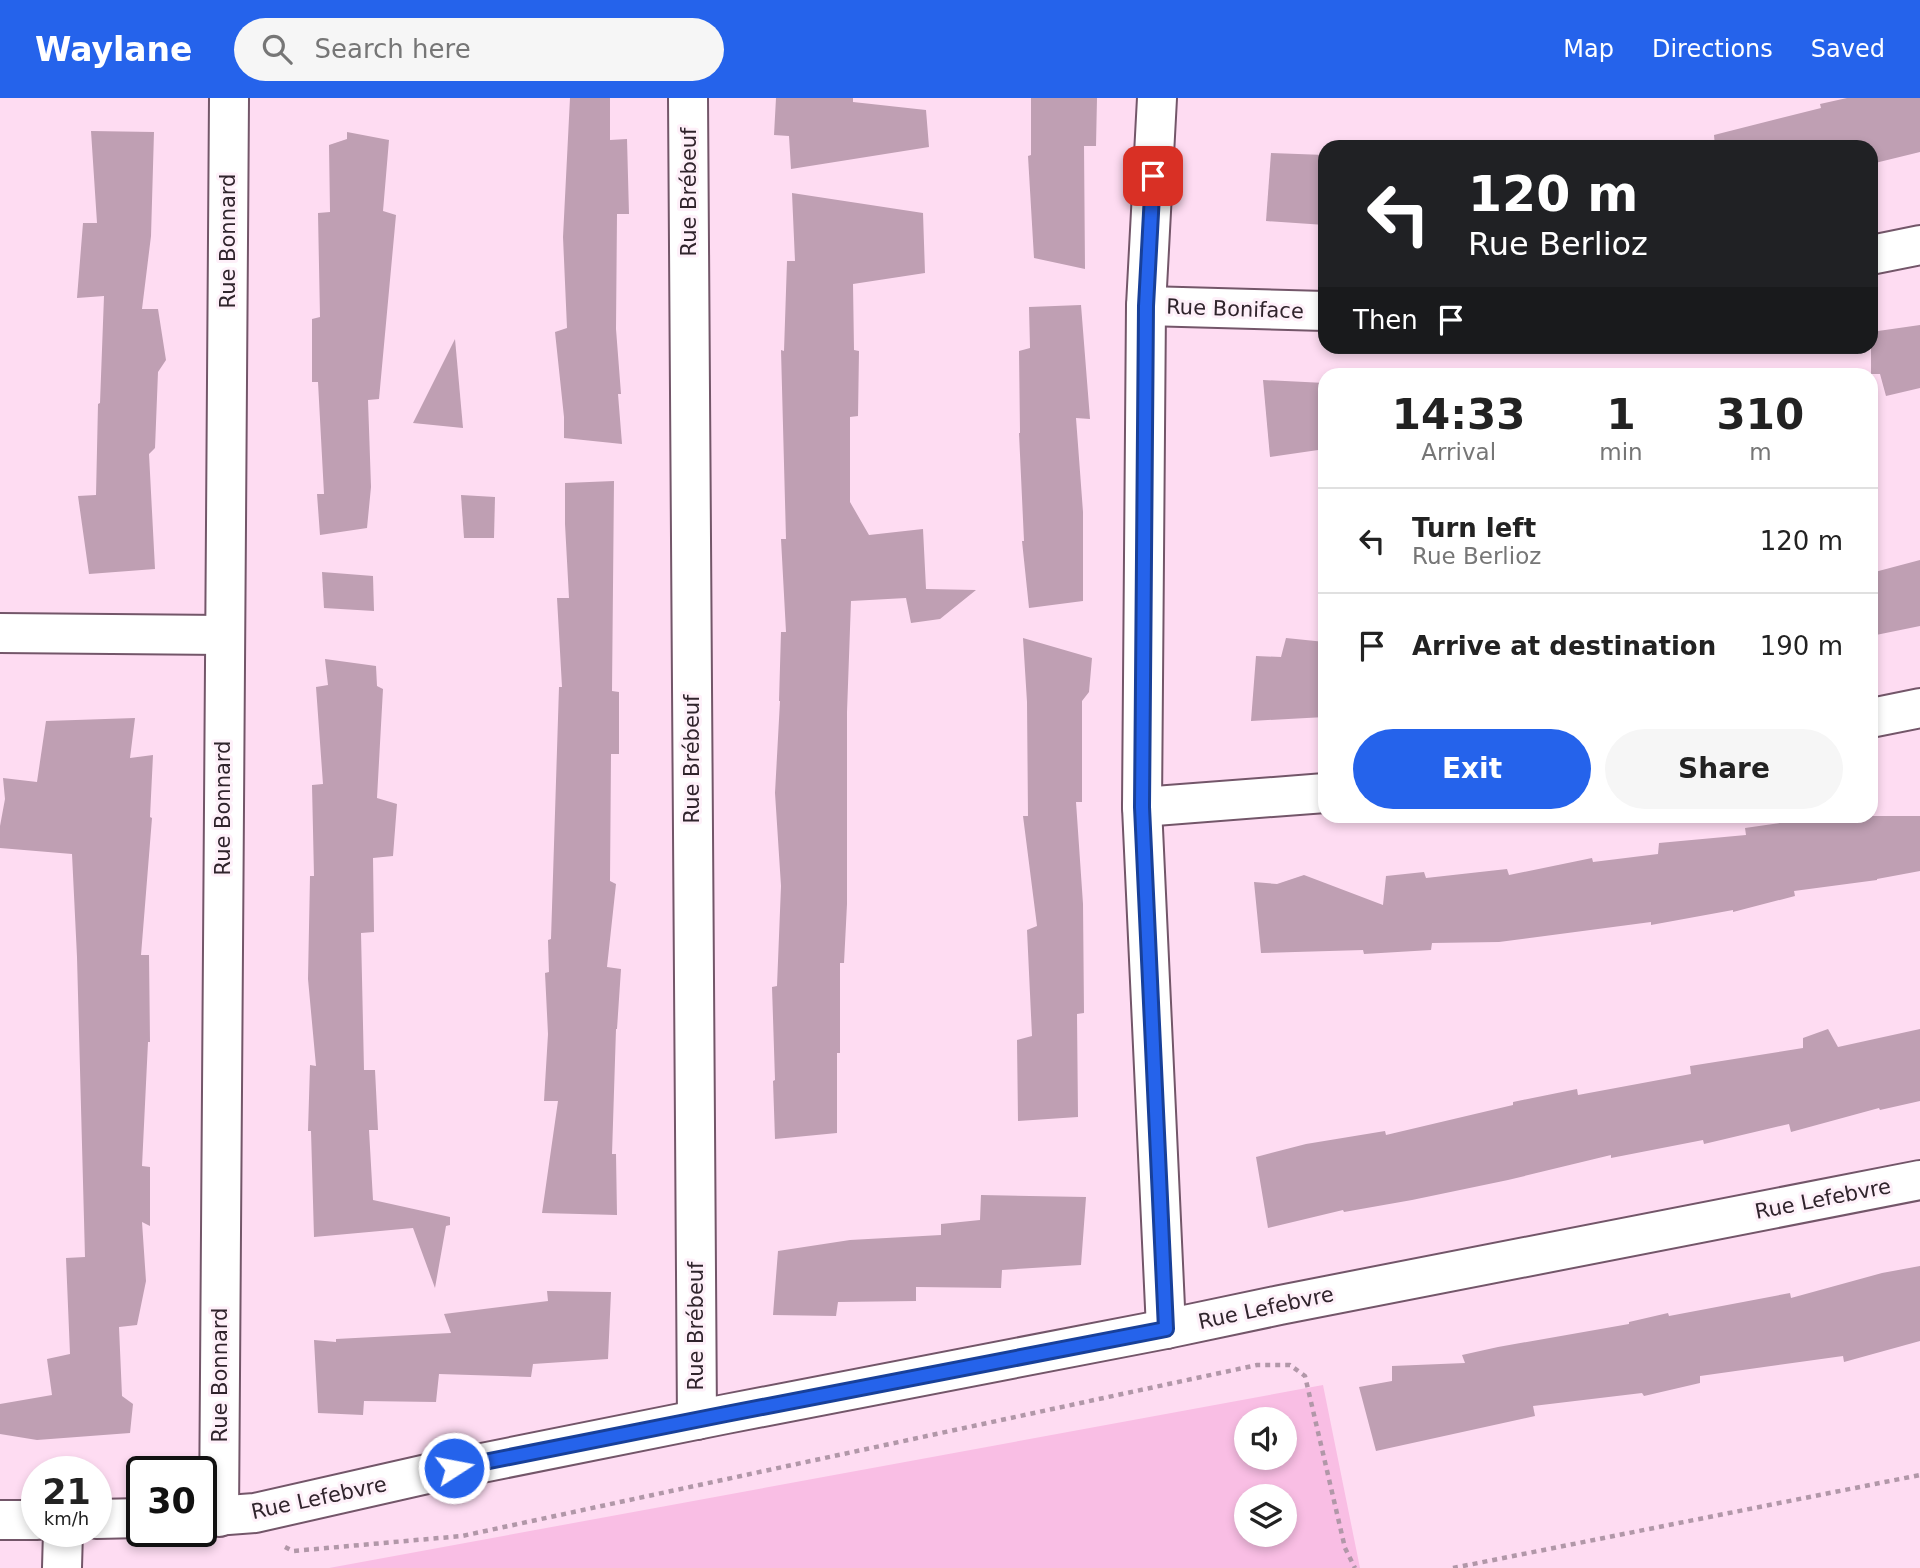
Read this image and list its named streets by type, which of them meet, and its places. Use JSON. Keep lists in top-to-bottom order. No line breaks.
{"streets":{"street":["Rue Brébeuf","Rue Bonnard","Rue Boniface","Rue Lefebvre"]},"crossings":[["Rue Brébeuf","Rue Lefebvre"]],"page":{"header":"Waylane","search":"Search here","nav":["Map","Directions","Saved"],"turn":["120 m","Rue Berlioz"],"then":"Then","eta":["14:33","Arrival","1","min","310","m"],"list":[{"name":"Turn left","note":"Rue Berlioz","value":"120 m"},{"name":"Arrive at destination","value":"190 m"}],"buttons":["Exit","Share"],"speed":"21 km/h","limit":"30"}}
